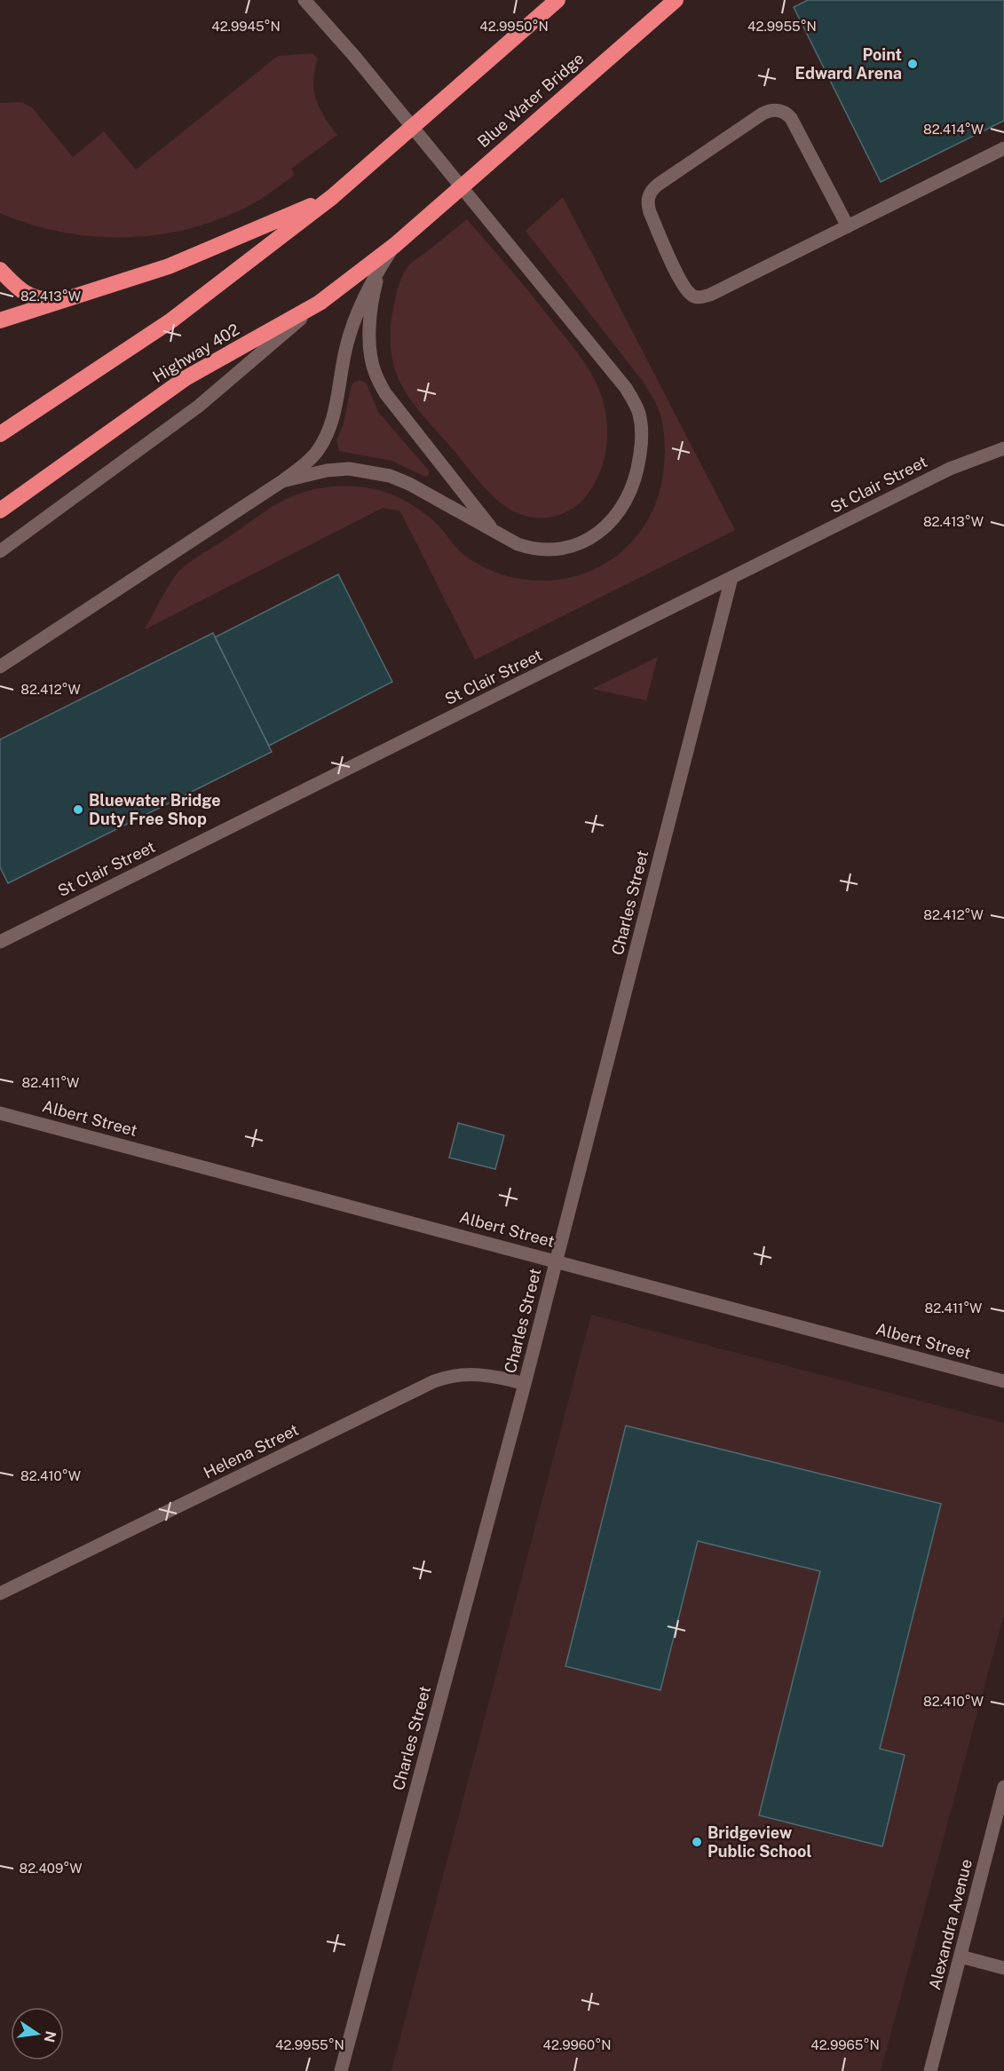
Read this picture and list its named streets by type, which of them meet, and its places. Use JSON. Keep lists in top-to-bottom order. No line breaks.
{"streets":{"highway":["Blue Water Bridge","Highway 402"],"street":["St Clair Street","Charles Street","Albert Street","Helena Street","Alexandra Avenue"]},"crossings":[["Blue Water Bridge","Highway 402"],["St Clair Street","Charles Street"],["Charles Street","Albert Street"],["Charles Street","Helena Street"]],"places":["Point Edward Arena","Bluewater Bridge Duty Free Shop","Bridgeview Public School"],"north":"right","coordinates":["42.9950°N","42.9955°N","42.9945°N","82.414°W","82.413°W","82.412°W","82.411°W","82.410°W","82.409°W","42.9960°N","42.9965°N"]}
